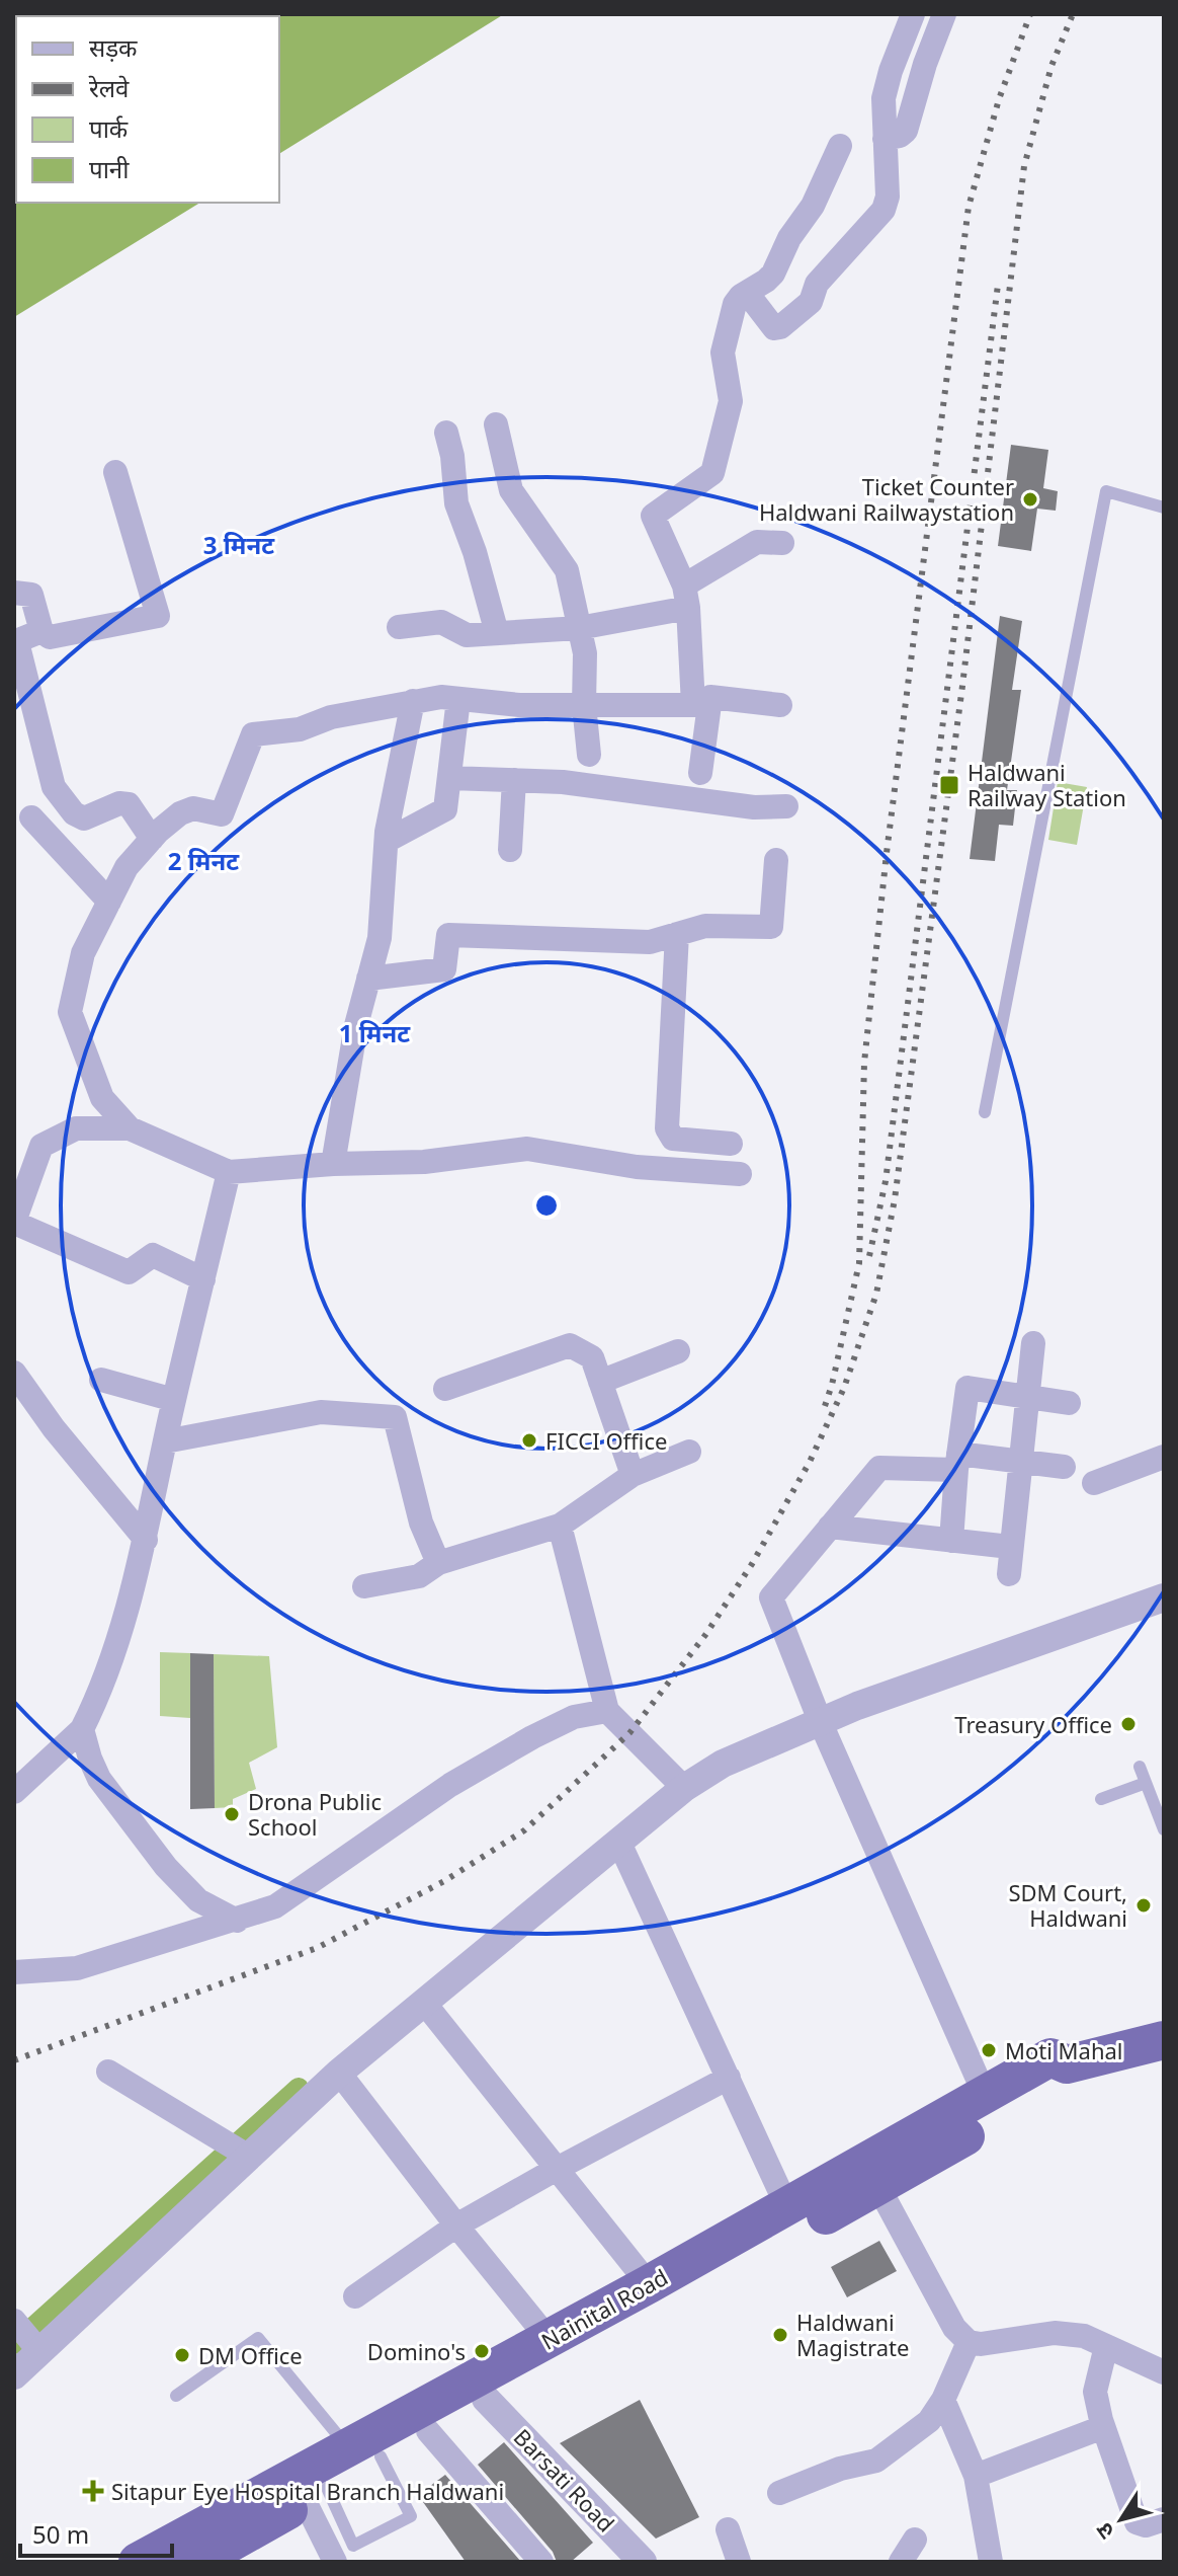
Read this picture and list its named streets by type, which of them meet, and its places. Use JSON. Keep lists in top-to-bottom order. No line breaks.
{"streets":{"highway":["Nainital Road"],"street":["Barsati Road"]},"crossings":[["Nainital Road","Barsati Road"]],"places":{"other":["Ticket Counter Haldwani Railwaystation","FICCI Office","Treasury Office","Drona Public School","SDM Court, Haldwani","Moti Mahal","Haldwani Magistrate","Domino's","DM Office"],"transit":["Haldwani Railway Station"],"health":["Sitapur Eye Hospital Branch Haldwani"]},"legend":["सड़क","रेलवे","पार्क","पानी"],"scale_bar":"50 m","north":"bottom left","rings":["3 मिनट","2 मिनट","1 मिनट"]}
